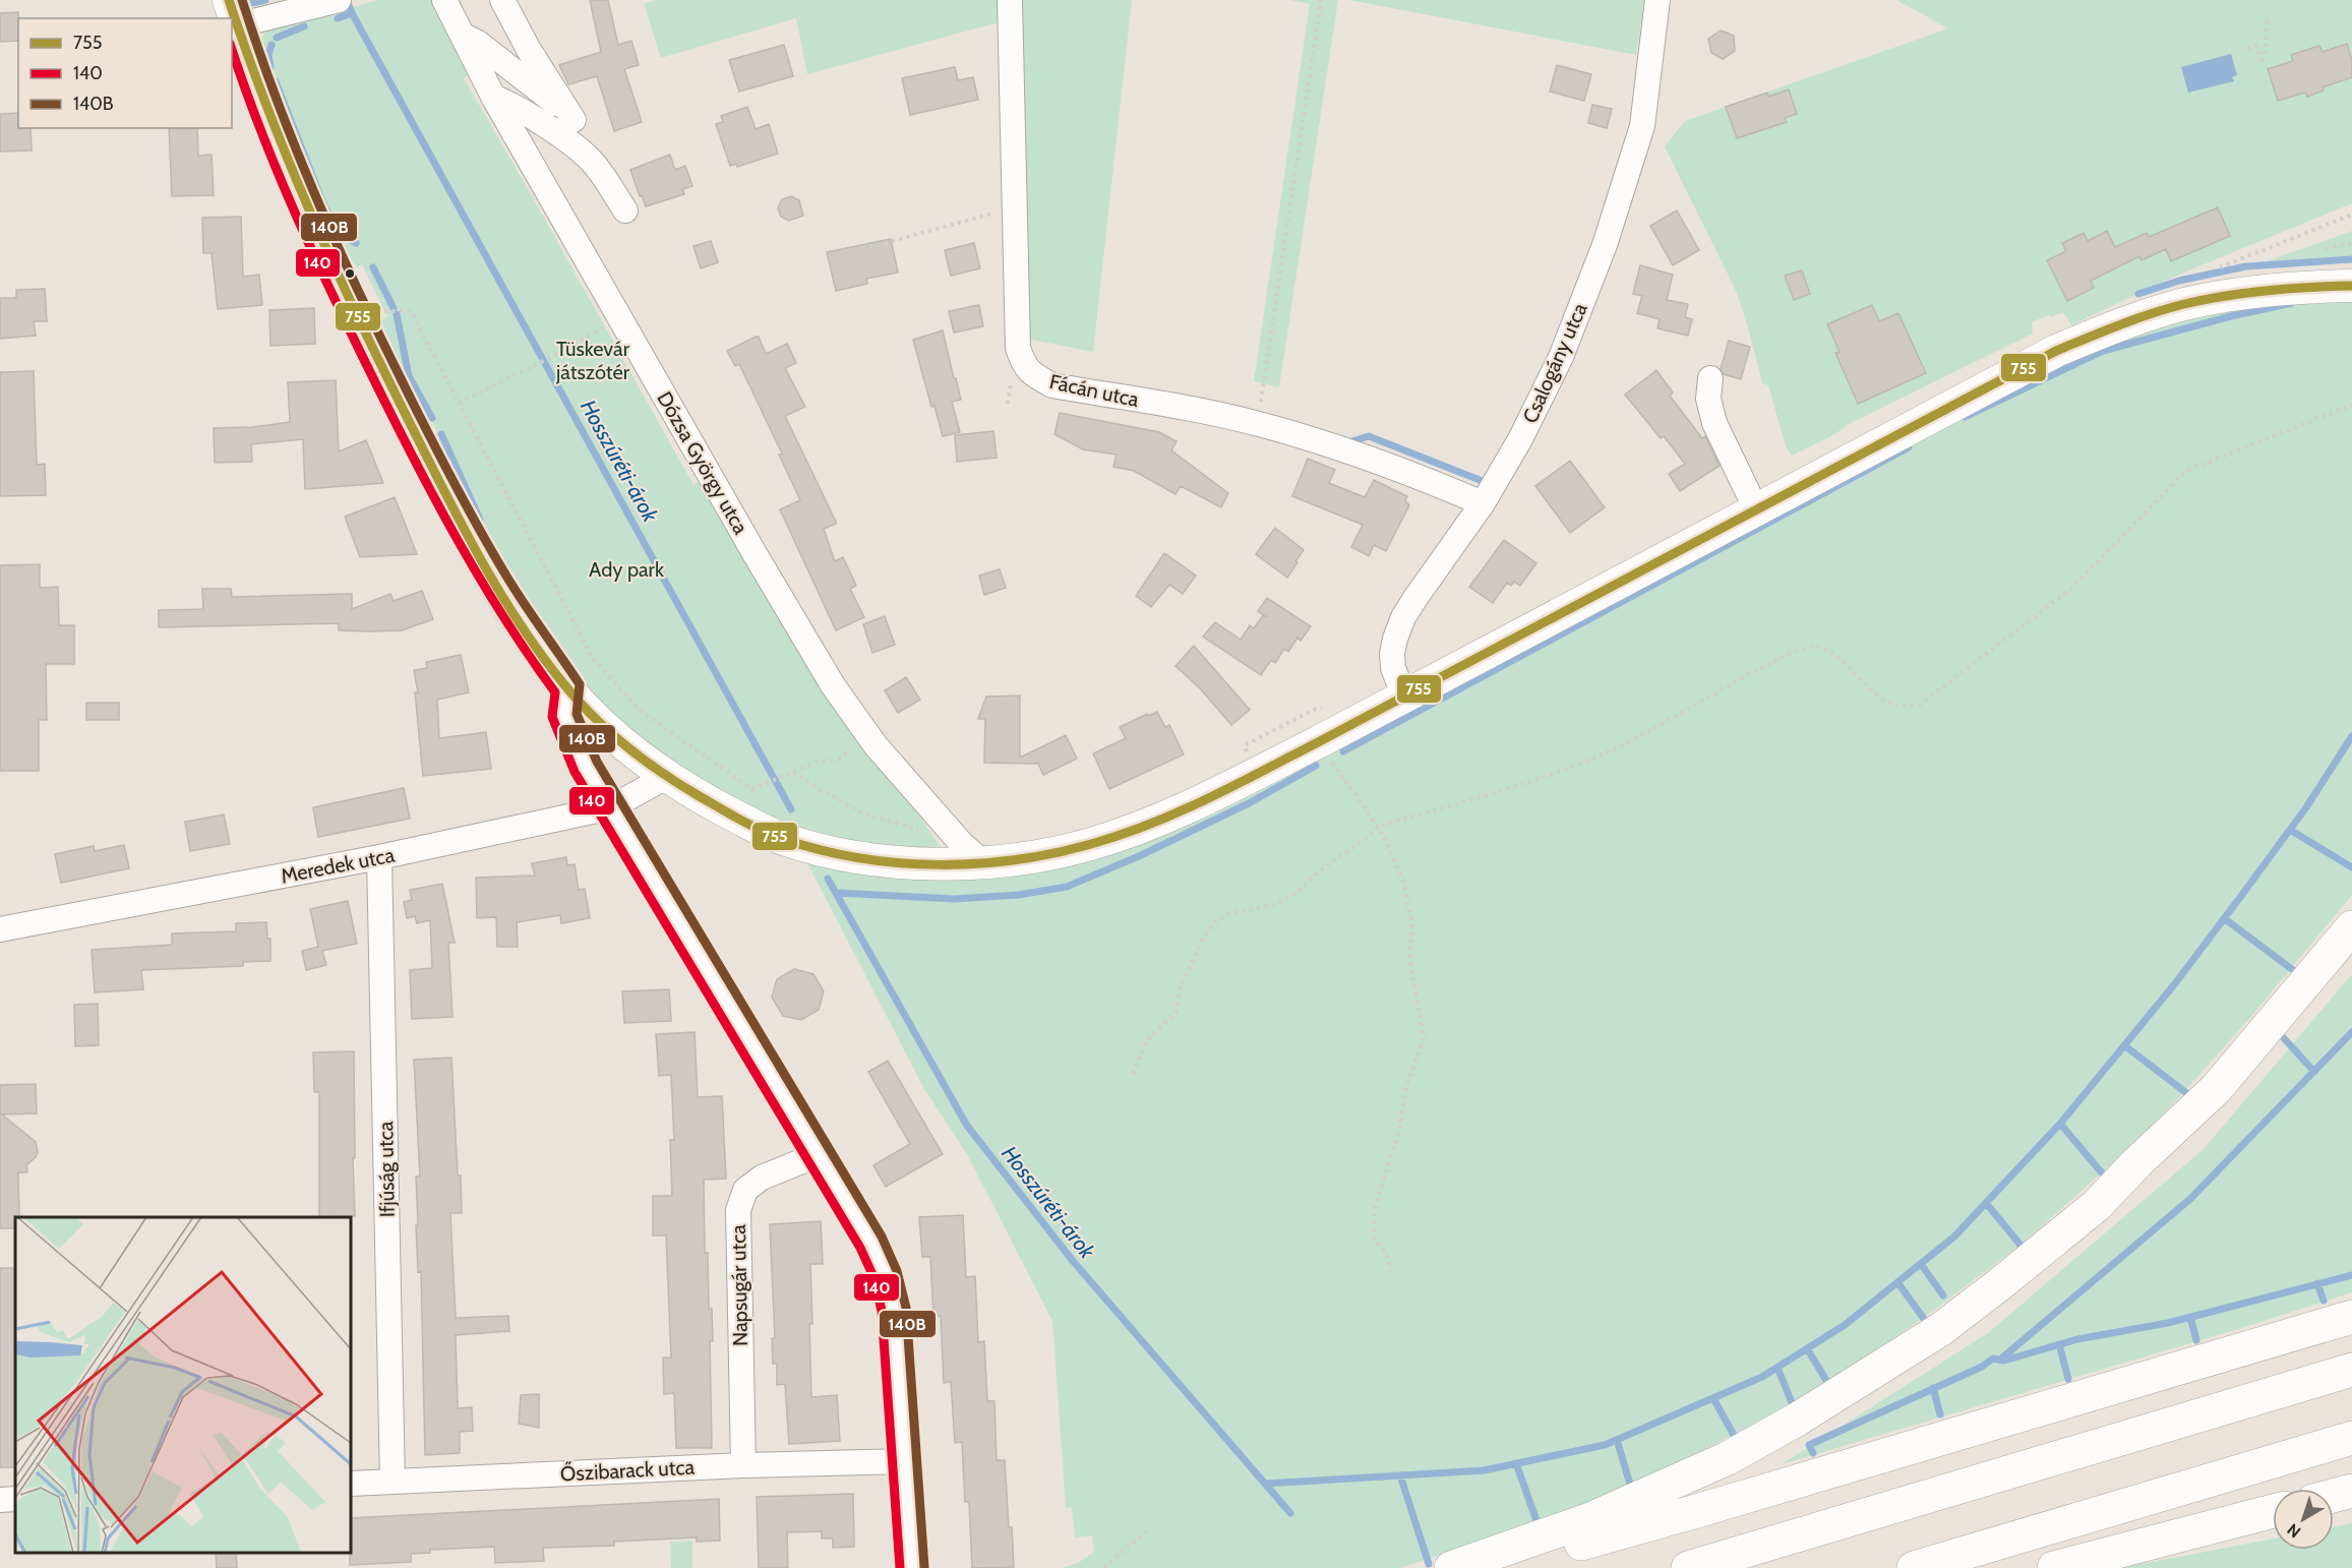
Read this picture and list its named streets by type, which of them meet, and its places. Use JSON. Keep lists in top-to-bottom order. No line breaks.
{"streets":{"street":["Csalogány utca","Fácán utca","Dózsa György utca","Meredek utca","Ifjúság utca","Napsugár utca","Őszibarack utca"]},"crossings":[["Csalogány utca","Fácán utca"],["Meredek utca","Ifjúság utca"],["Ifjúság utca","Őszibarack utca"],["Napsugár utca","Őszibarack utca"]],"water":["Hosszúréti-árok"],"parks":["Tüskevár játszótér","Ady park"],"lines":["transit line 755","transit line 140B","transit line 140"],"legend":["755","140","140B"],"north":"bottom left"}
